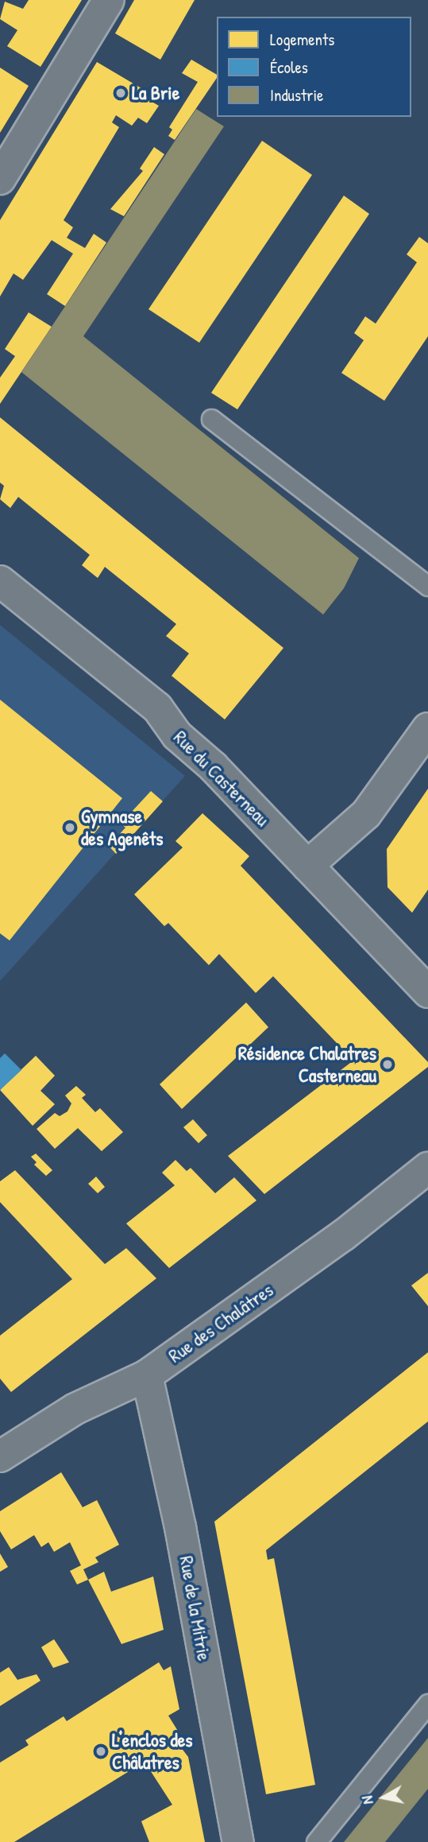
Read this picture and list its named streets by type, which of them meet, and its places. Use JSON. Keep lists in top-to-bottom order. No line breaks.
{"streets":{"street":["Rue du Casterneau","Rue des Chalâtres","Rue de la Mitrie"]},"crossings":[["Rue des Chalâtres","Rue de la Mitrie"]],"places":["La Brie","Gymnase des Agenêts","Résidence Chalatres Casterneau","L'enclos des Châlatres"],"legend":["Logements","Écoles","Industrie"],"north":"left"}
